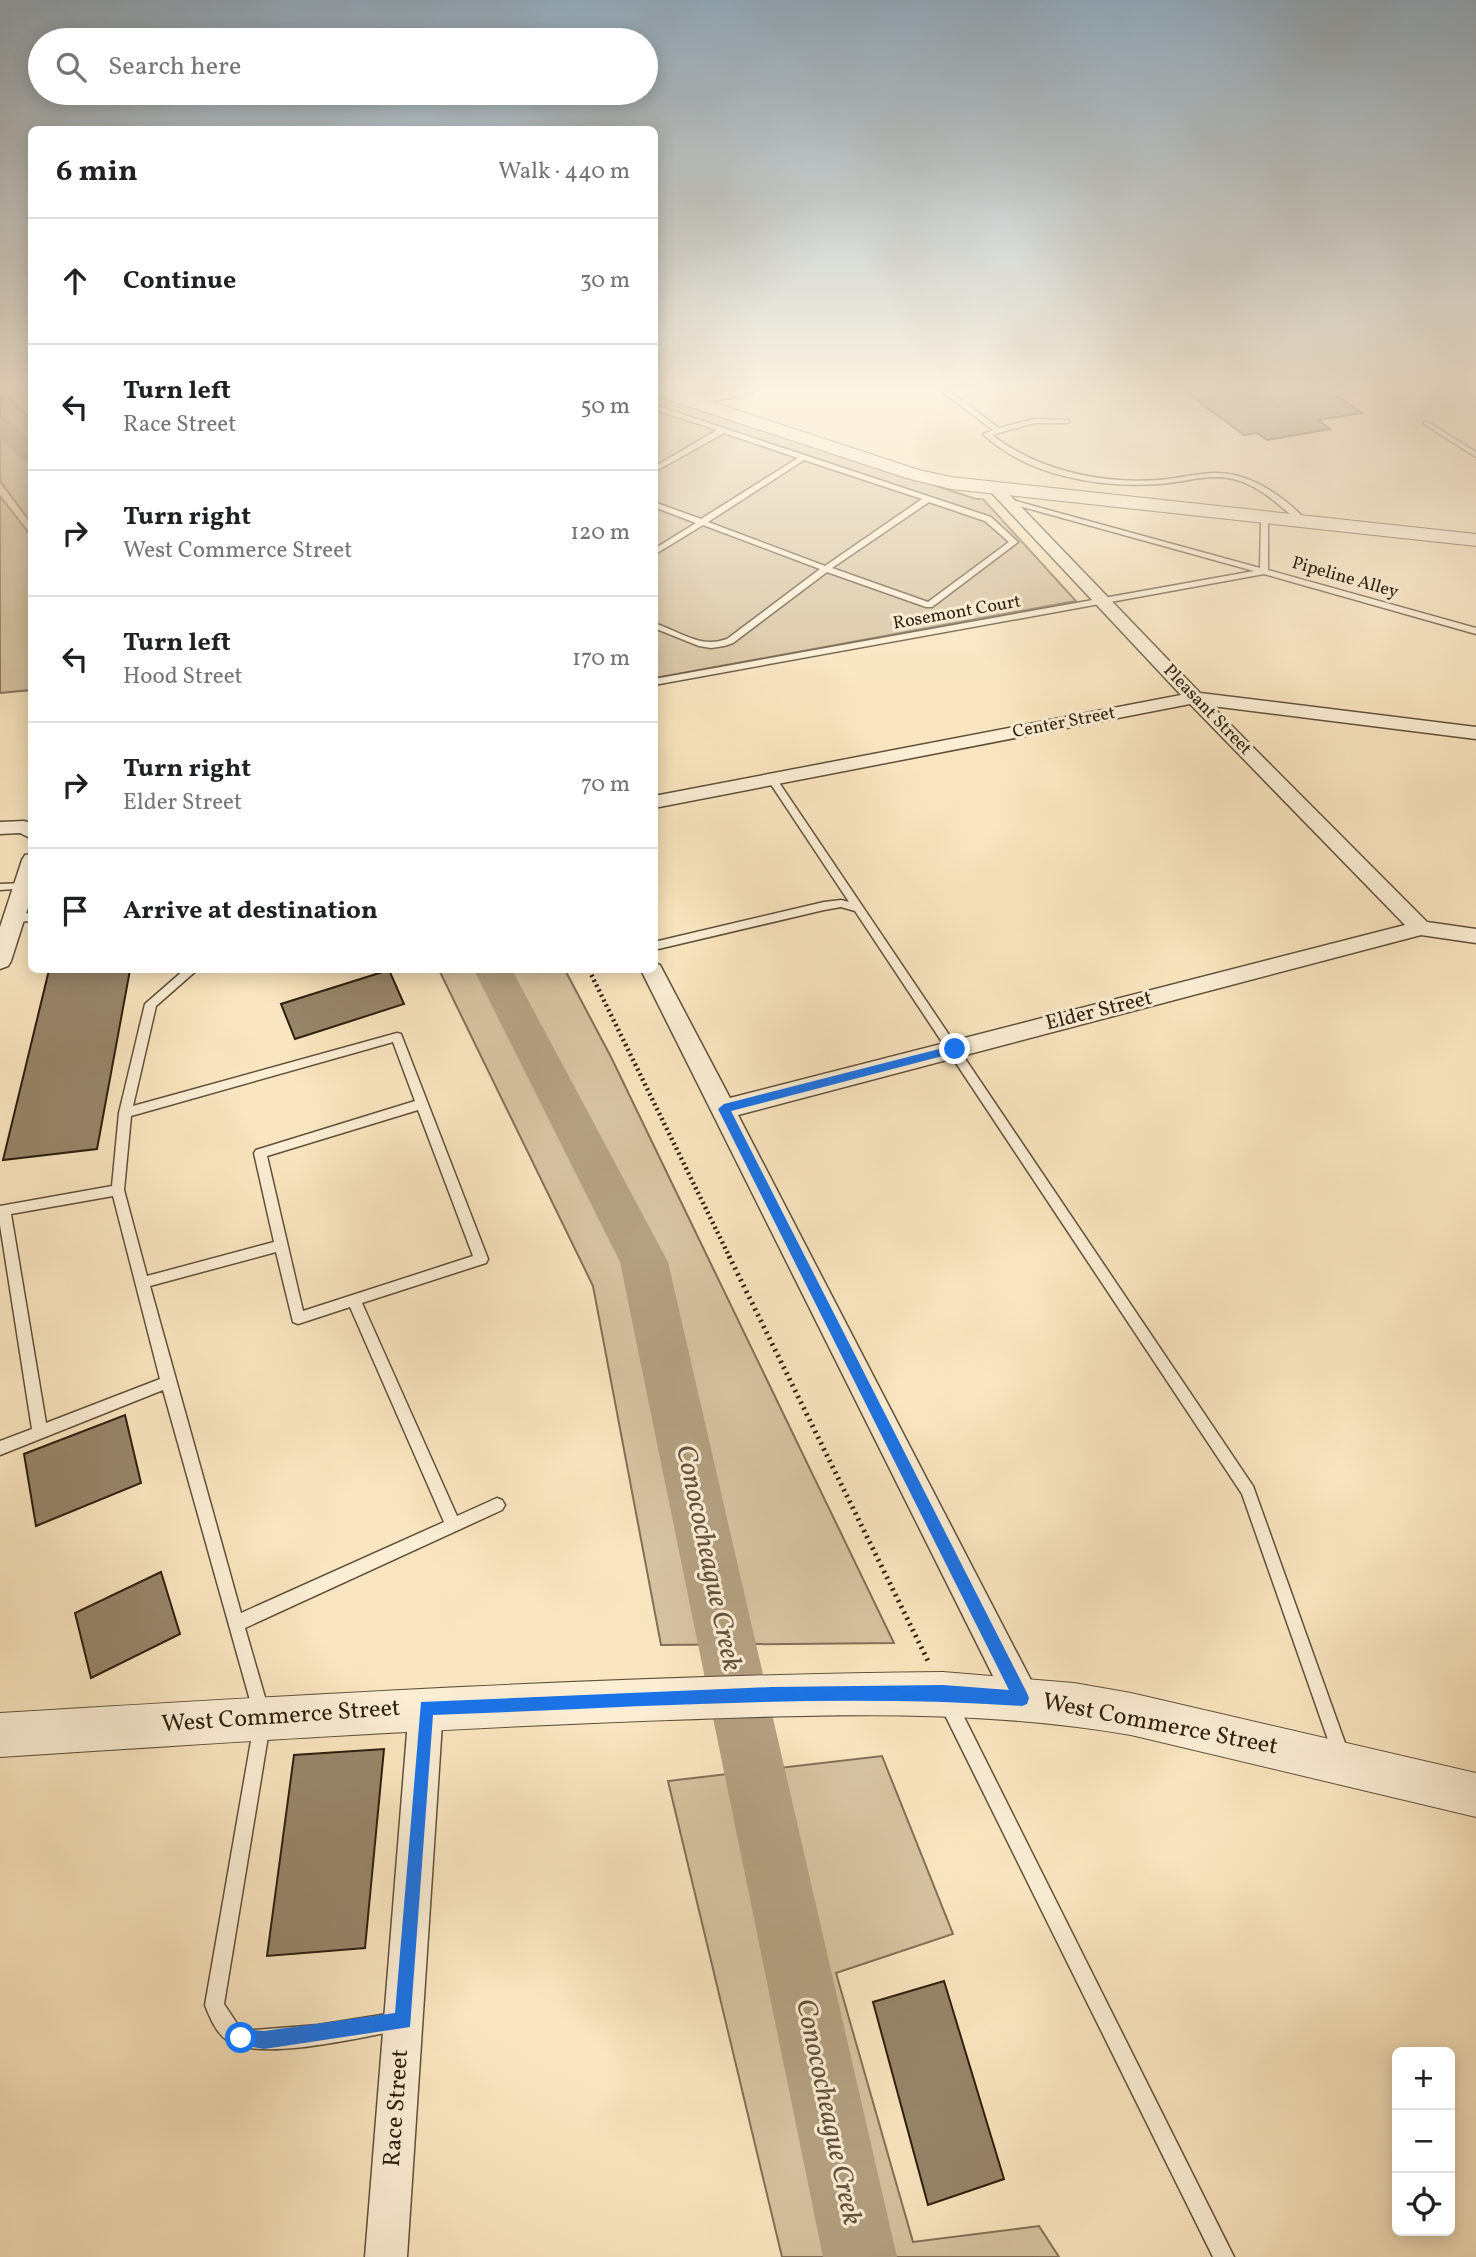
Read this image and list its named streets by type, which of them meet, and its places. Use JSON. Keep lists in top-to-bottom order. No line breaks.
{"streets":{"street":["Pleasant Street","Center Street","Elder Street","West Commerce Street","Race Street"],"lane":["Pipeline Alley","Rosemont Court"]},"crossings":[["Pipeline Alley","Rosemont Court"],["Rosemont Court","Pleasant Street"],["Pleasant Street","Center Street"],["Pleasant Street","Elder Street"],["West Commerce Street","Race Street"]],"water":["Conococheague Creek"],"page":{"search":"Search here","heading":["6 min","Walk · 440 m"],"list":[["Continue","30 m"],["Turn left","Race Street","50 m"],["Turn right","West Commerce Street","120 m"],["Turn left","Hood Street","170 m"],["Turn right","Elder Street","70 m"],"Arrive at destination"],"map_buttons":["+","−"]}}
